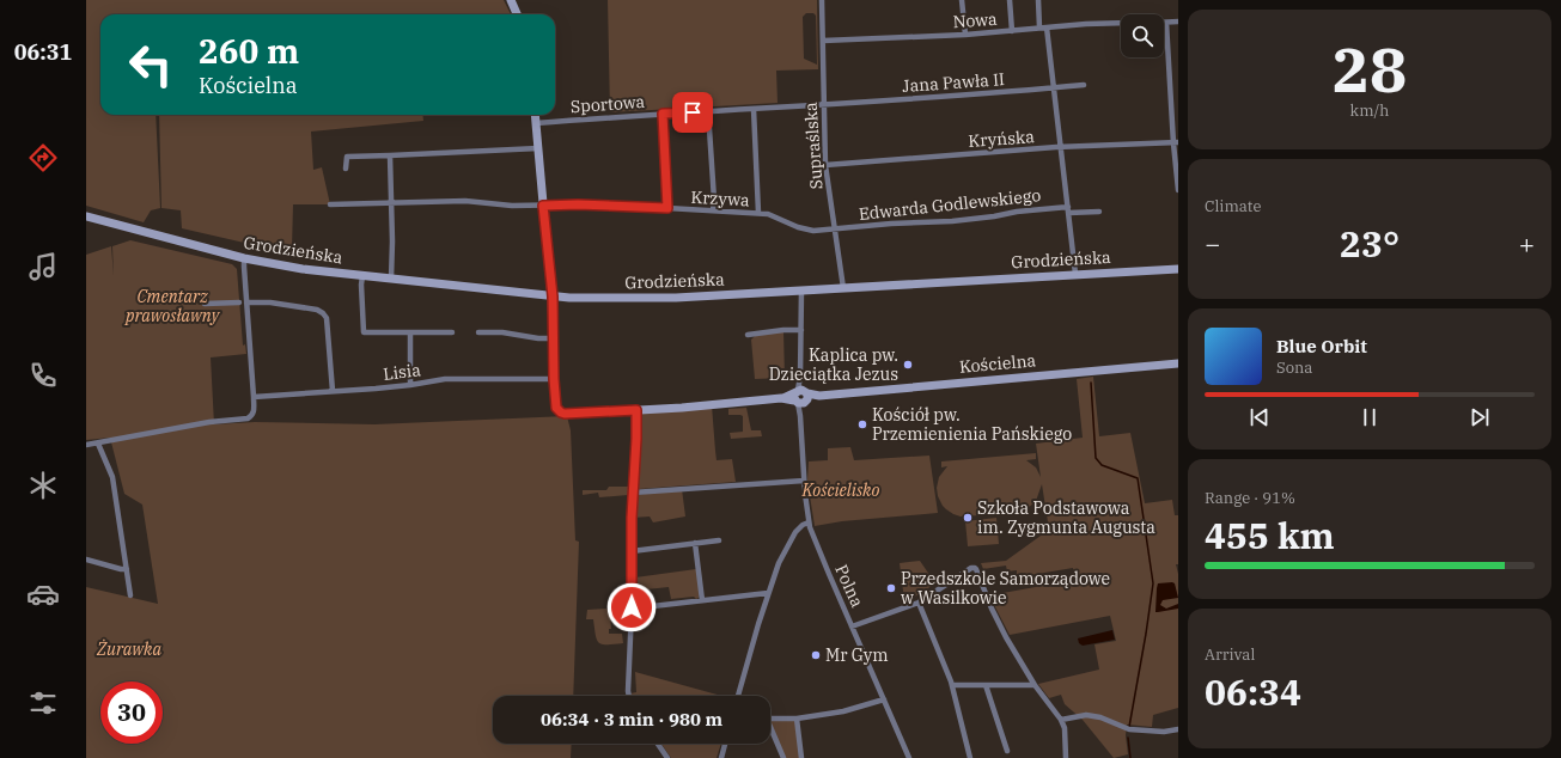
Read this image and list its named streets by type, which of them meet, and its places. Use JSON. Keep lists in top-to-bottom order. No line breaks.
{"streets":{"main road":["Grodzieńska","Kościelna"],"street":["Nowa","Jana Pawła II","Sportowa","Kryńska","Supraślska","Krzywa","Edwarda Godlewskiego","Lisia","Polna"]},"crossings":[["Nowa","Supraślska"],["Jana Pawła II","Sportowa"],["Jana Pawła II","Supraślska"],["Sportowa","Supraślska"],["Kryńska","Supraślska"],["Supraślska","Krzywa"],["Supraślska","Edwarda Godlewskiego"],["Supraślska","Grodzieńska"],["Krzywa","Edwarda Godlewskiego"],["Kościelna","Polna"]],"parks":["Cmentarz prawosławny","Kościelisko","Żurawka"],"places":["Kaplica pw. Dzieciątka Jezus","Kościół pw. Przemienienia Pańskiego","Szkoła Podstawowa im. Zygmunta Augusta","Przedszkole Samorządowe w Wasilkowie","Mr Gym"],"page":{"tabs":"06:31","tile":[["28","km/h"],"Climate",["Range · 91%","455 km"],["Arrival","06:34"]],"turn":["260 m","Kościelna"],"heat":["−","23°","+"],"song":["Blue Orbit","Sona"],"limit":"30","trip":"06:34 · 3 min · 980 m"}}
